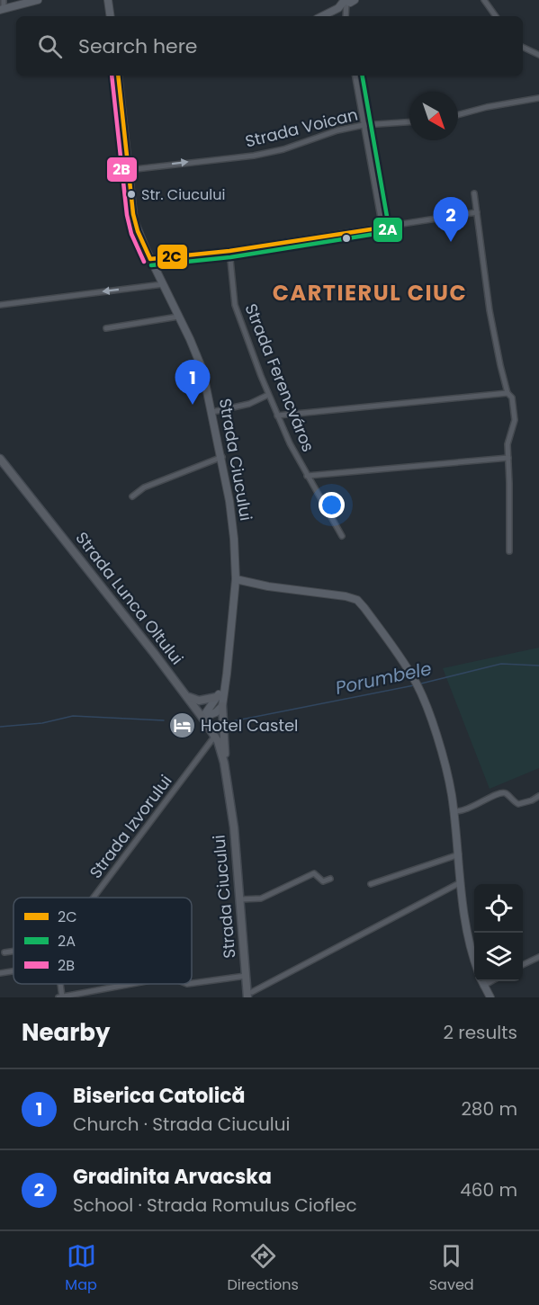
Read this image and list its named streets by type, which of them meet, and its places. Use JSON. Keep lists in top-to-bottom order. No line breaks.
{"streets":{"main road":["Strada Ciucului","Strada Lunca Oltului"],"street":["Strada Voican","Strada Ferencváros","Strada Izvorului"]},"crossings":[["Strada Voican","Strada Ciucului"],["Strada Ciucului","Strada Lunca Oltului"],["Strada Lunca Oltului","Strada Izvorului"]],"one_way":["Strada Voican"],"districts":["CARTIERUL CIUC"],"water":["Porumbele"],"places":{"other":["Str. Ciucului"],"hotel":["Hotel Castel"]},"lines":["transit line 2C","transit line 2A","transit line 2B"],"legend":["2C","2A","2B"],"north":"bottom right","page":{"search":"Search here","pins":["2","1"],"heading":["Nearby","2 results"],"list":[{"mark":"1","name":"Biserica Catolică","note":"Church · Strada Ciucului","value":"280 m"},{"mark":"2","name":"Gradinita Arvacska","note":"School · Strada Romulus Cioflec","value":"460 m"}],"nav":["Map","Directions","Saved"]}}
